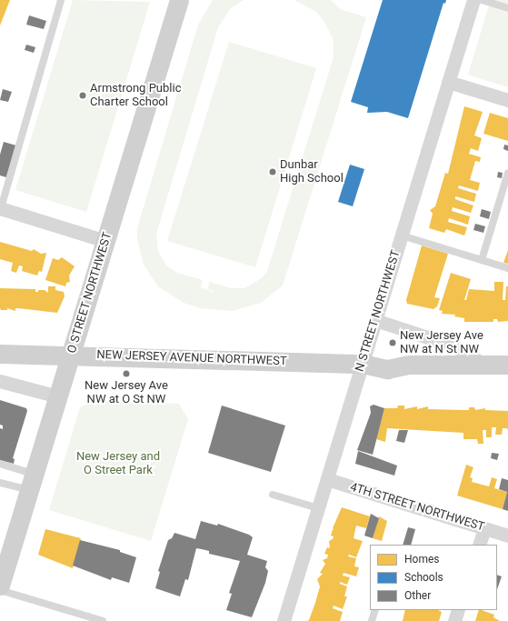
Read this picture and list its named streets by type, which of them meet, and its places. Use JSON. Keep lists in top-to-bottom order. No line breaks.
{"streets":{"street":["O STREET NORTHWEST","N STREET NORTHWEST","NEW JERSEY AVENUE NORTHWEST","4TH STREET NORTHWEST"]},"crossings":[["O STREET NORTHWEST","NEW JERSEY AVENUE NORTHWEST"],["N STREET NORTHWEST","NEW JERSEY AVENUE NORTHWEST"],["N STREET NORTHWEST","4TH STREET NORTHWEST"]],"parks":["New Jersey and O Street Park"],"places":["Armstrong Public Charter School","Dunbar High School","New Jersey Ave NW at N St NW","New Jersey Ave NW at O St NW"],"legend":["Homes","Schools","Other"]}
